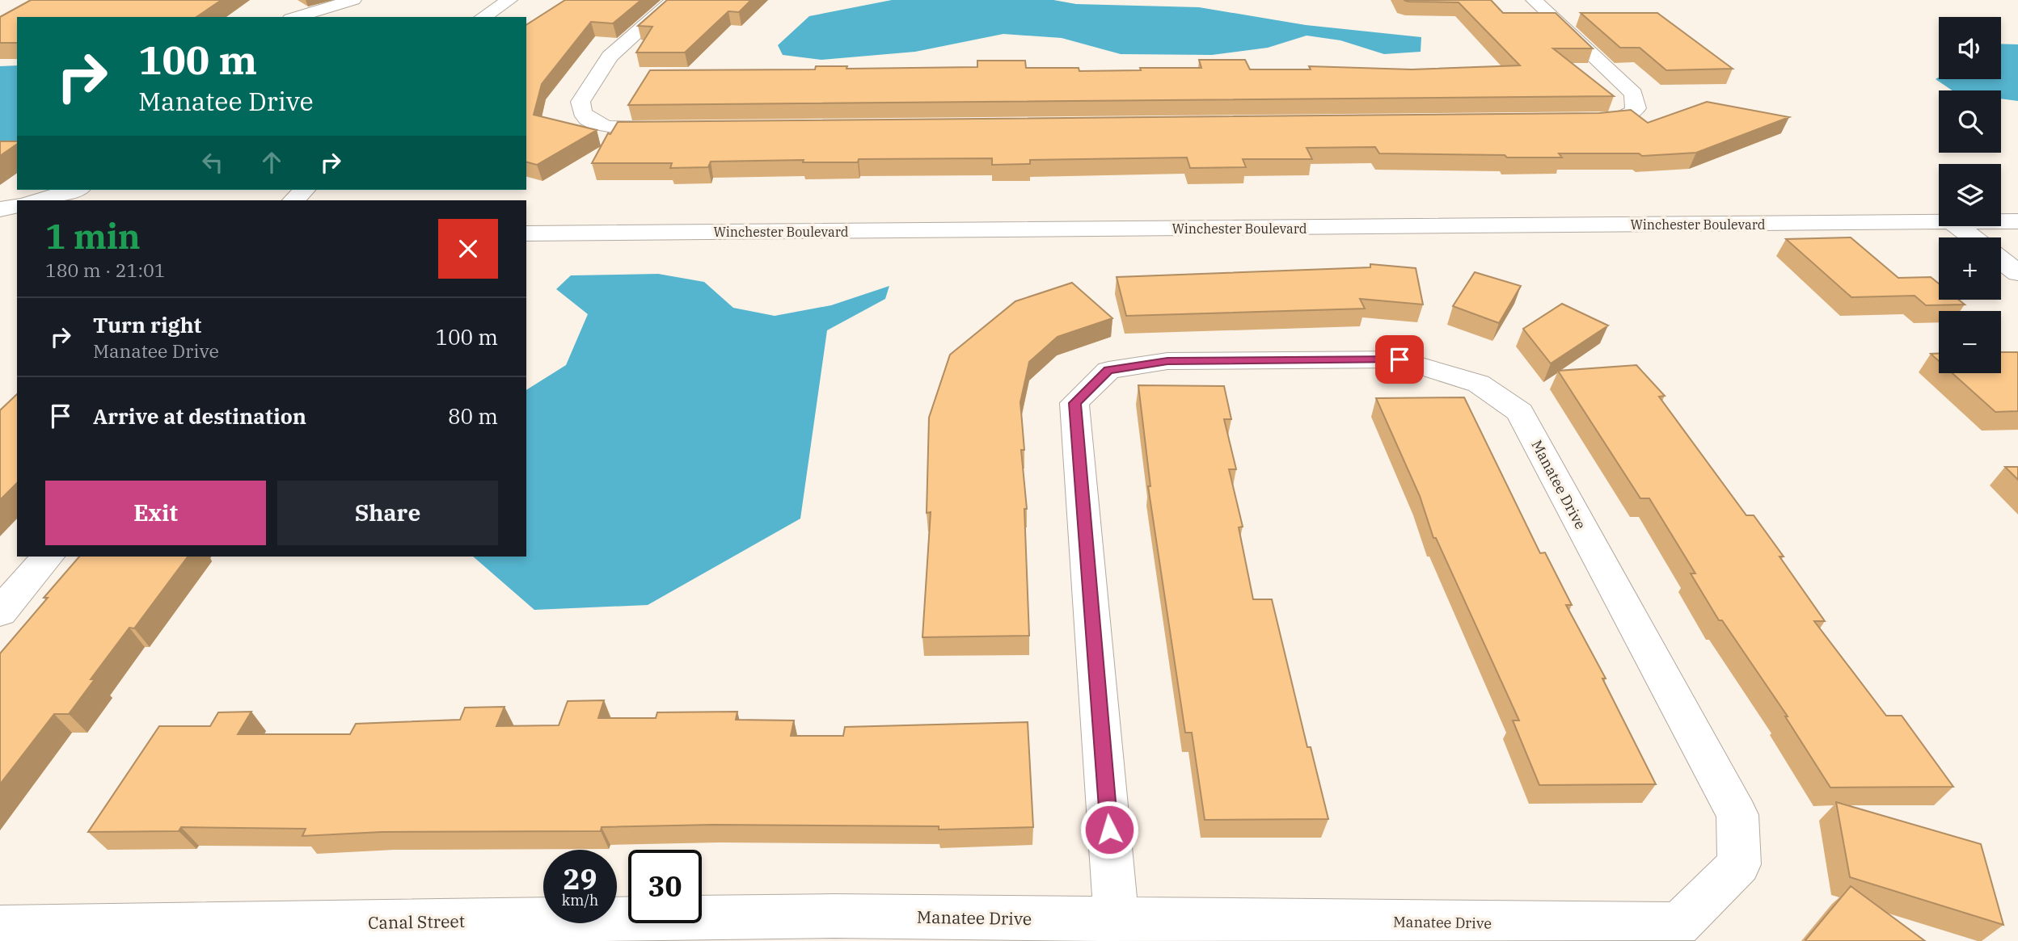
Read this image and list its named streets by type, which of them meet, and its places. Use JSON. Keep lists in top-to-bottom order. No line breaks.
{"streets":{"street":["Winchester Boulevard","Manatee Drive","Canal Street"]},"crossings":[["Manatee Drive","Canal Street"]],"page":{"map_buttons":["+","−"],"turn":["100 m","Manatee Drive"],"heading":["1 min","180 m · 21:01"],"list":[{"name":"Turn right","note":"Manatee Drive","value":"100 m"},{"name":"Arrive at destination","value":"80 m"}],"buttons":["Exit","Share"],"speed":"29 km/h","limit":"30"}}
